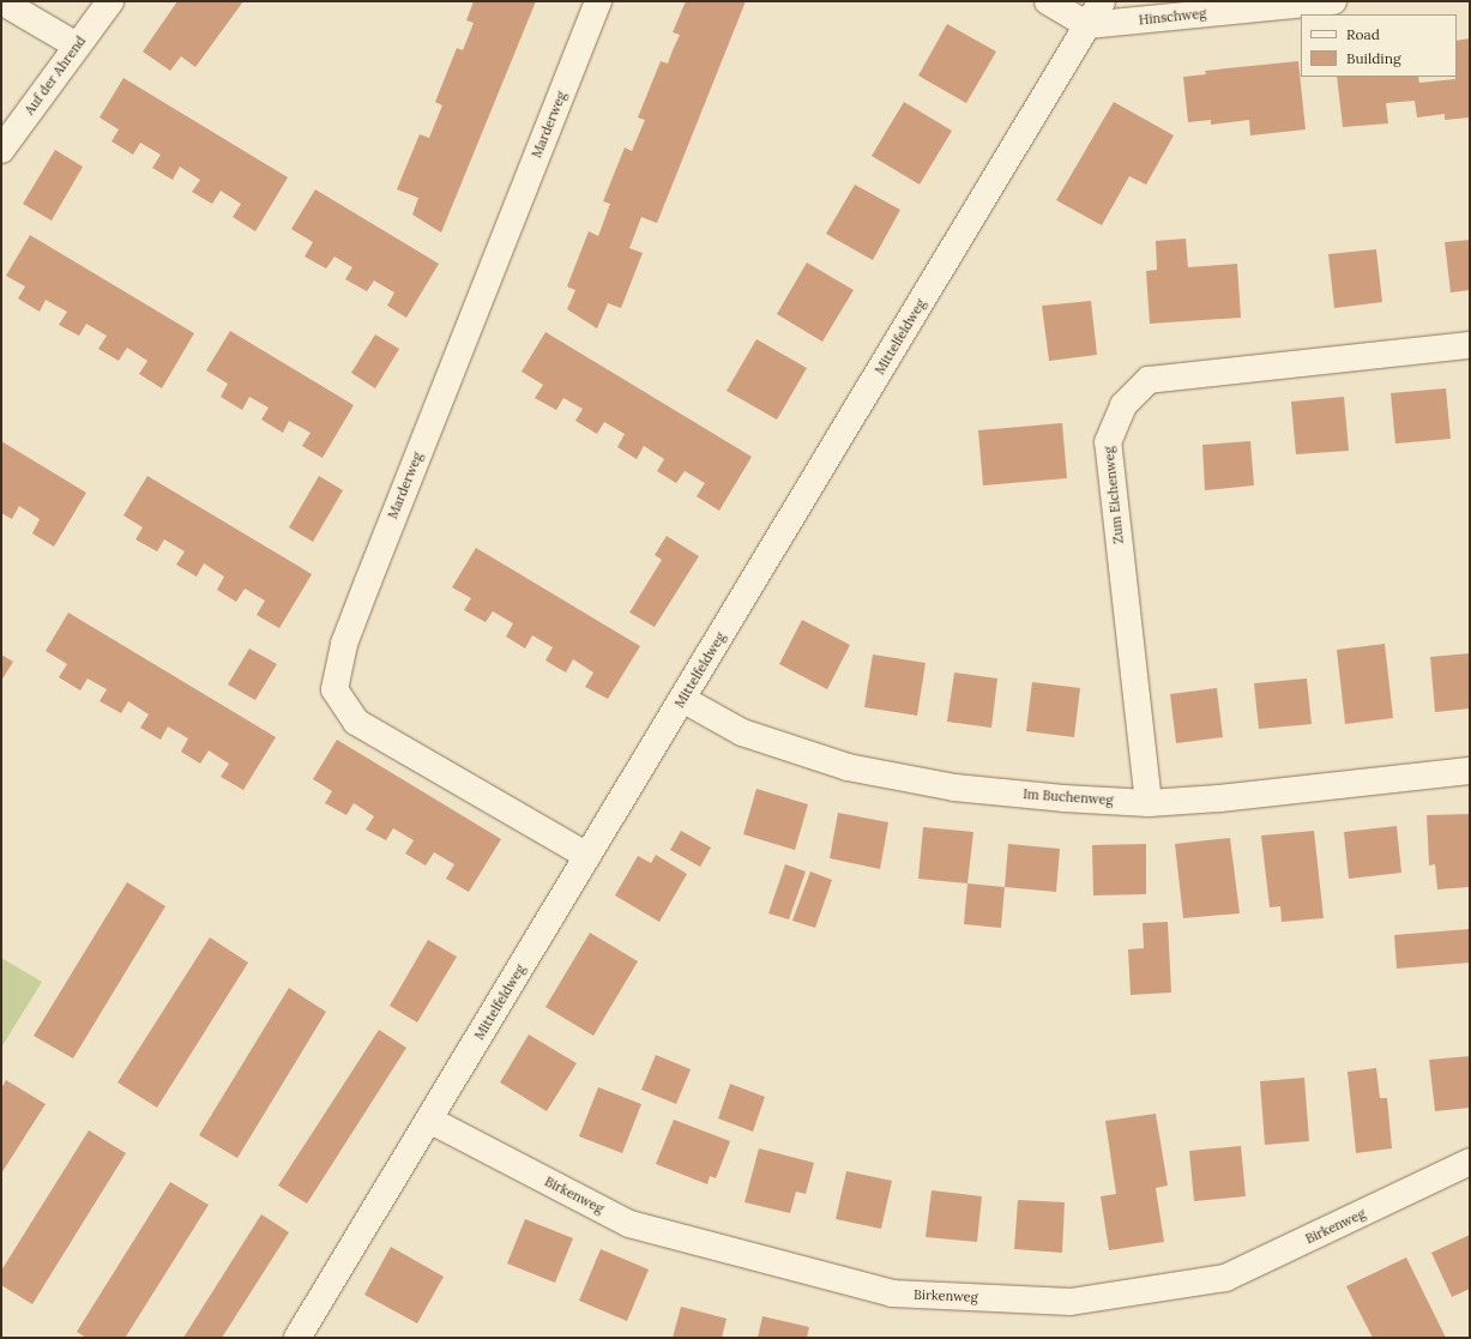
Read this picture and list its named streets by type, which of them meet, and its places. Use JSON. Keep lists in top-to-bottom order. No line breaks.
{"streets":{"street":["Hinschweg","Auf der Ahrend","Marderweg","Mittelfeldweg","Zum Eichenweg","Im Buchenweg","Birkenweg"]},"crossings":[["Hinschweg","Mittelfeldweg"],["Marderweg","Mittelfeldweg"],["Mittelfeldweg","Im Buchenweg"],["Mittelfeldweg","Birkenweg"],["Zum Eichenweg","Im Buchenweg"]],"legend":["Road","Building"]}
